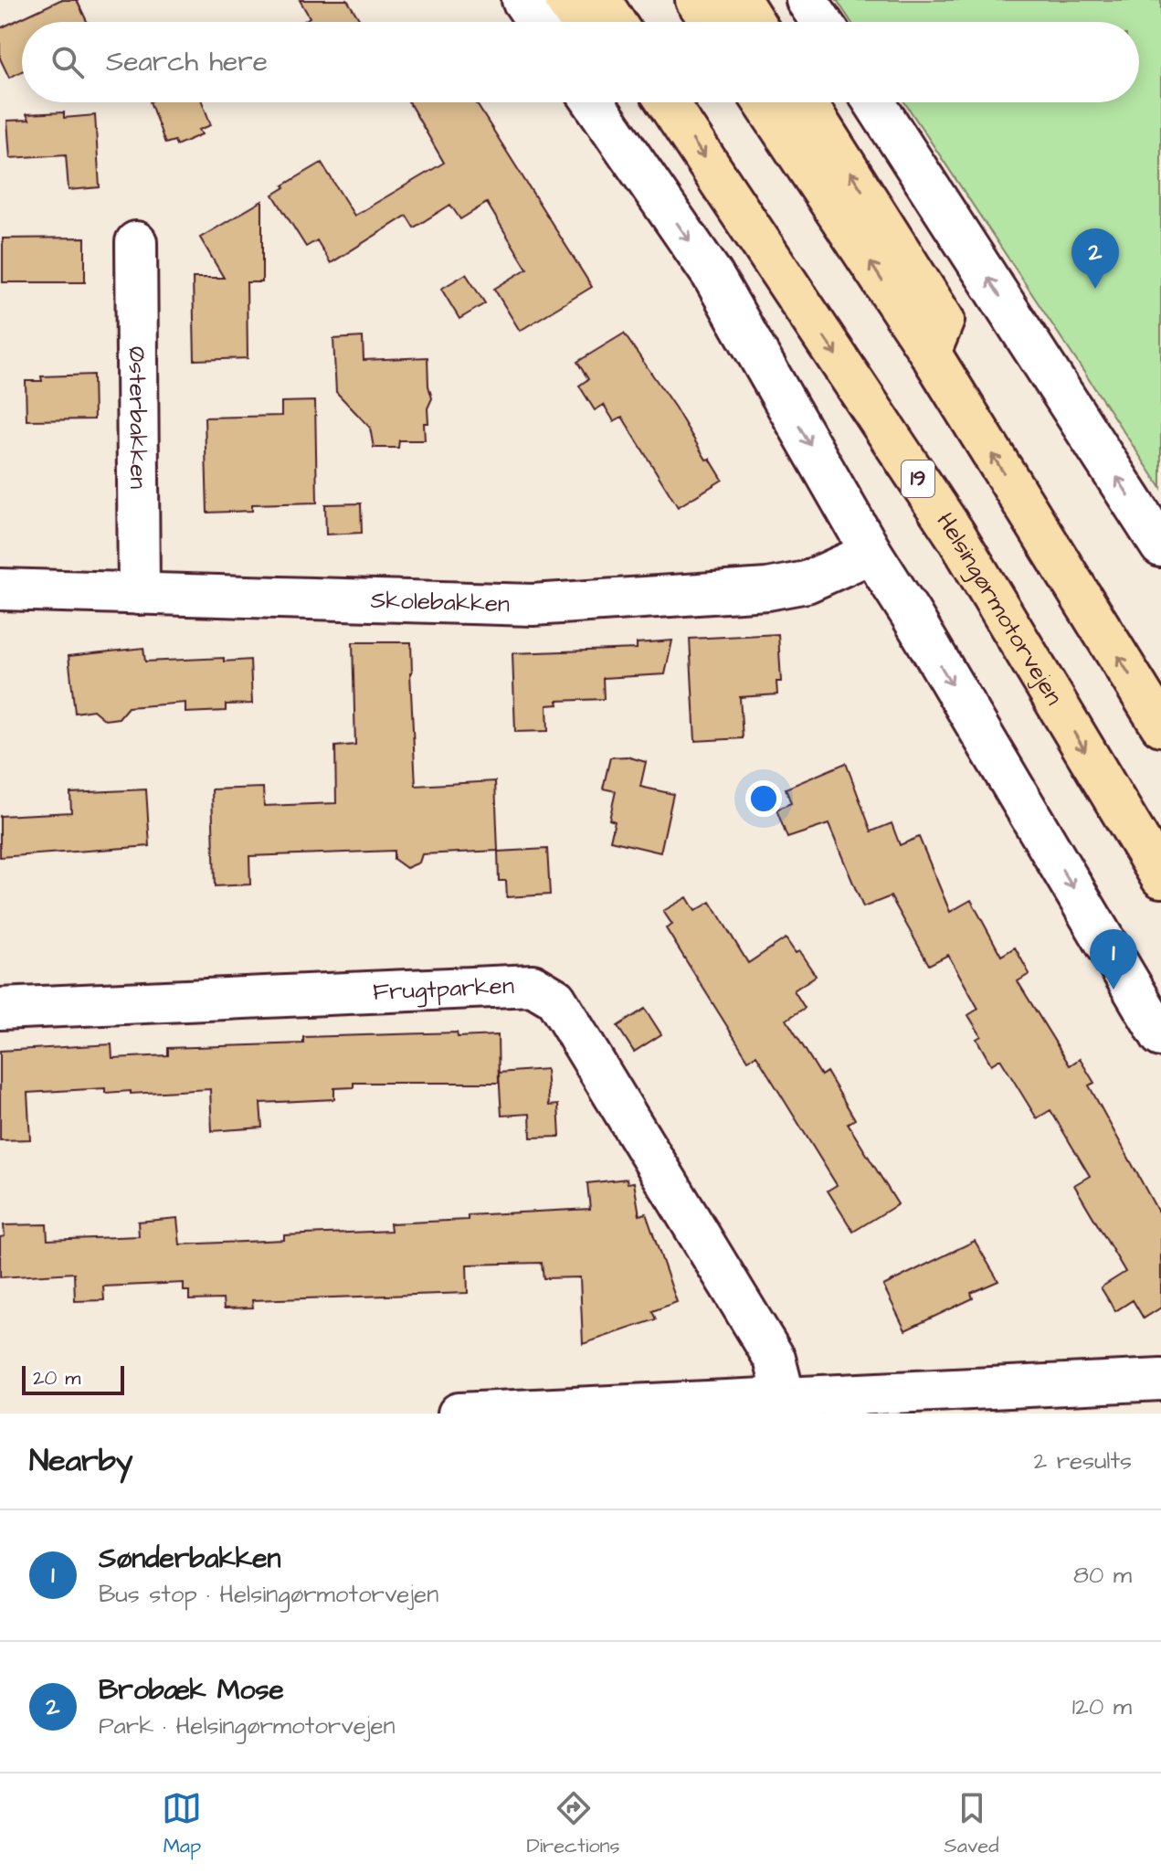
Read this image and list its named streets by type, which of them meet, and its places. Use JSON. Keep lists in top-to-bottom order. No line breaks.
{"streets":{"highway":["19","Helsingørmotorvejen"],"street":["Østerbakken","Skolebakken","Frugtparken"]},"crossings":[["Østerbakken","Skolebakken"]],"scale_bar":"20 m","page":{"search":"Search here","pins":["2","1"],"scale":"20 m","heading":["Nearby","2 results"],"list":[{"mark":"1","name":"Sønderbakken","note":"Bus stop · Helsingørmotorvejen","value":"80 m"},{"mark":"2","name":"Brobæk Mose","note":"Park · Helsingørmotorvejen","value":"120 m"}],"nav":["Map","Directions","Saved"]}}
